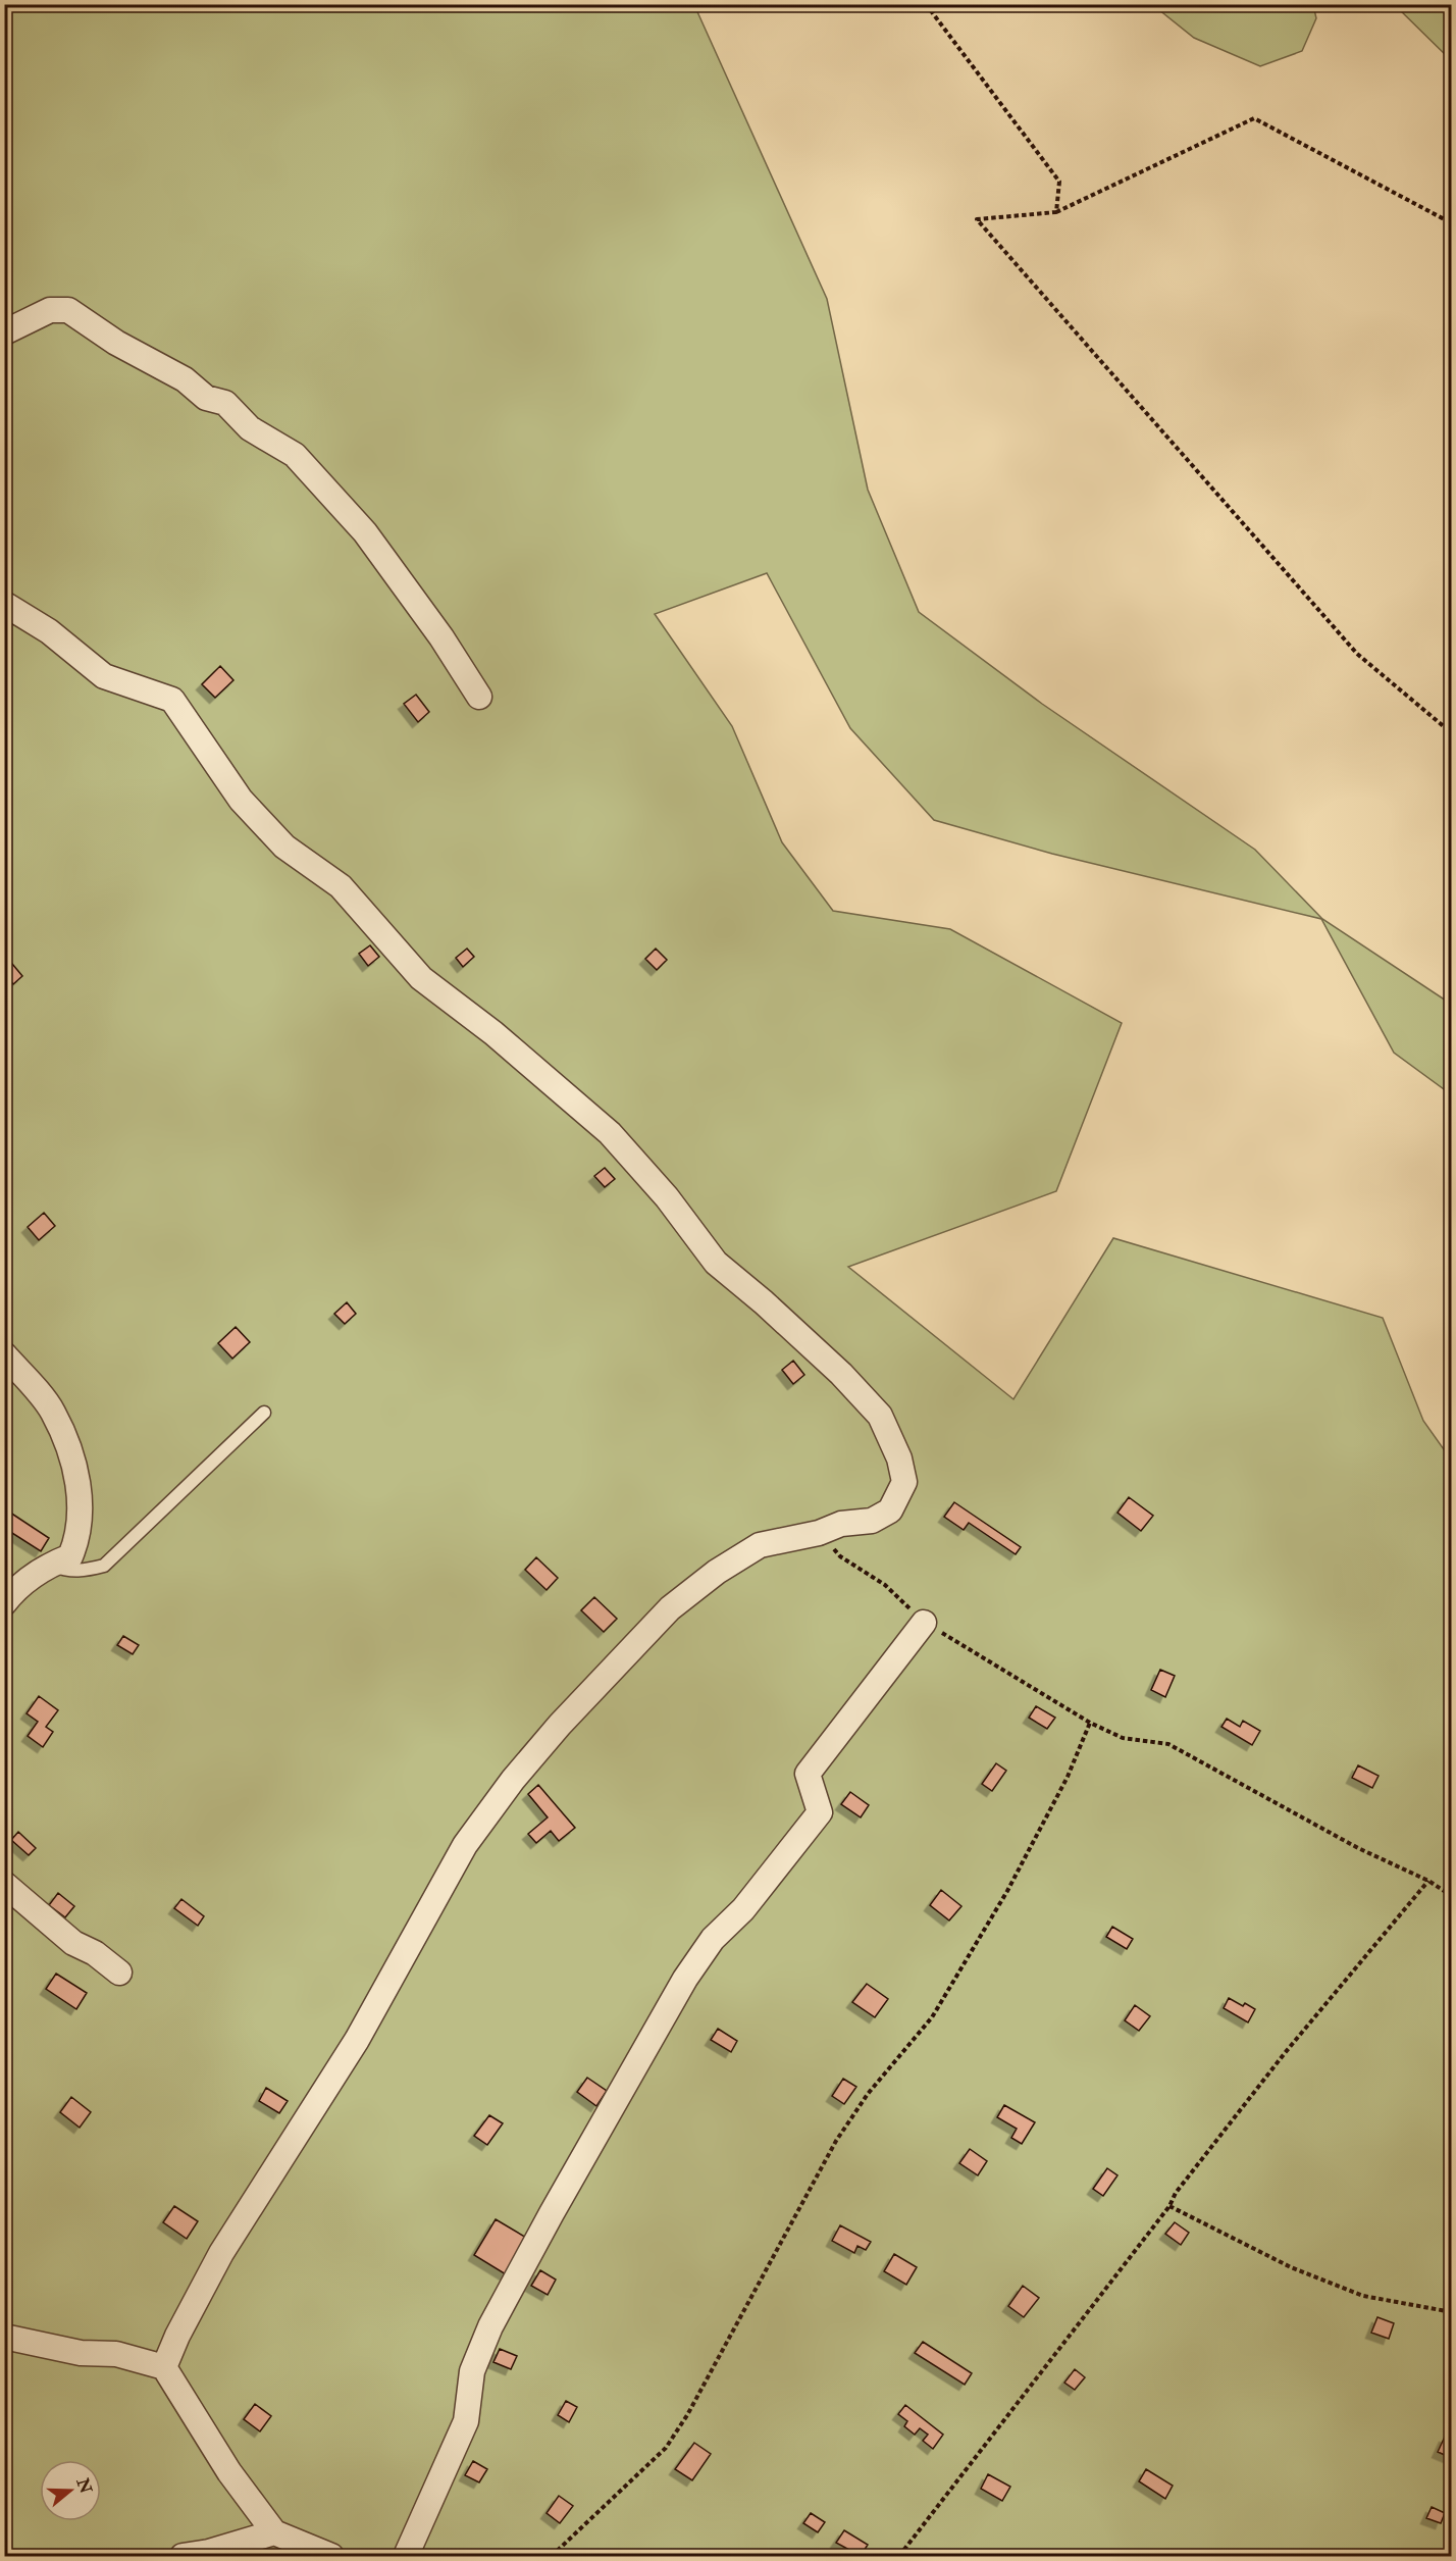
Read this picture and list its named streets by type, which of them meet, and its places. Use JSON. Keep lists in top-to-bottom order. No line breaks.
{"north":"right"}
